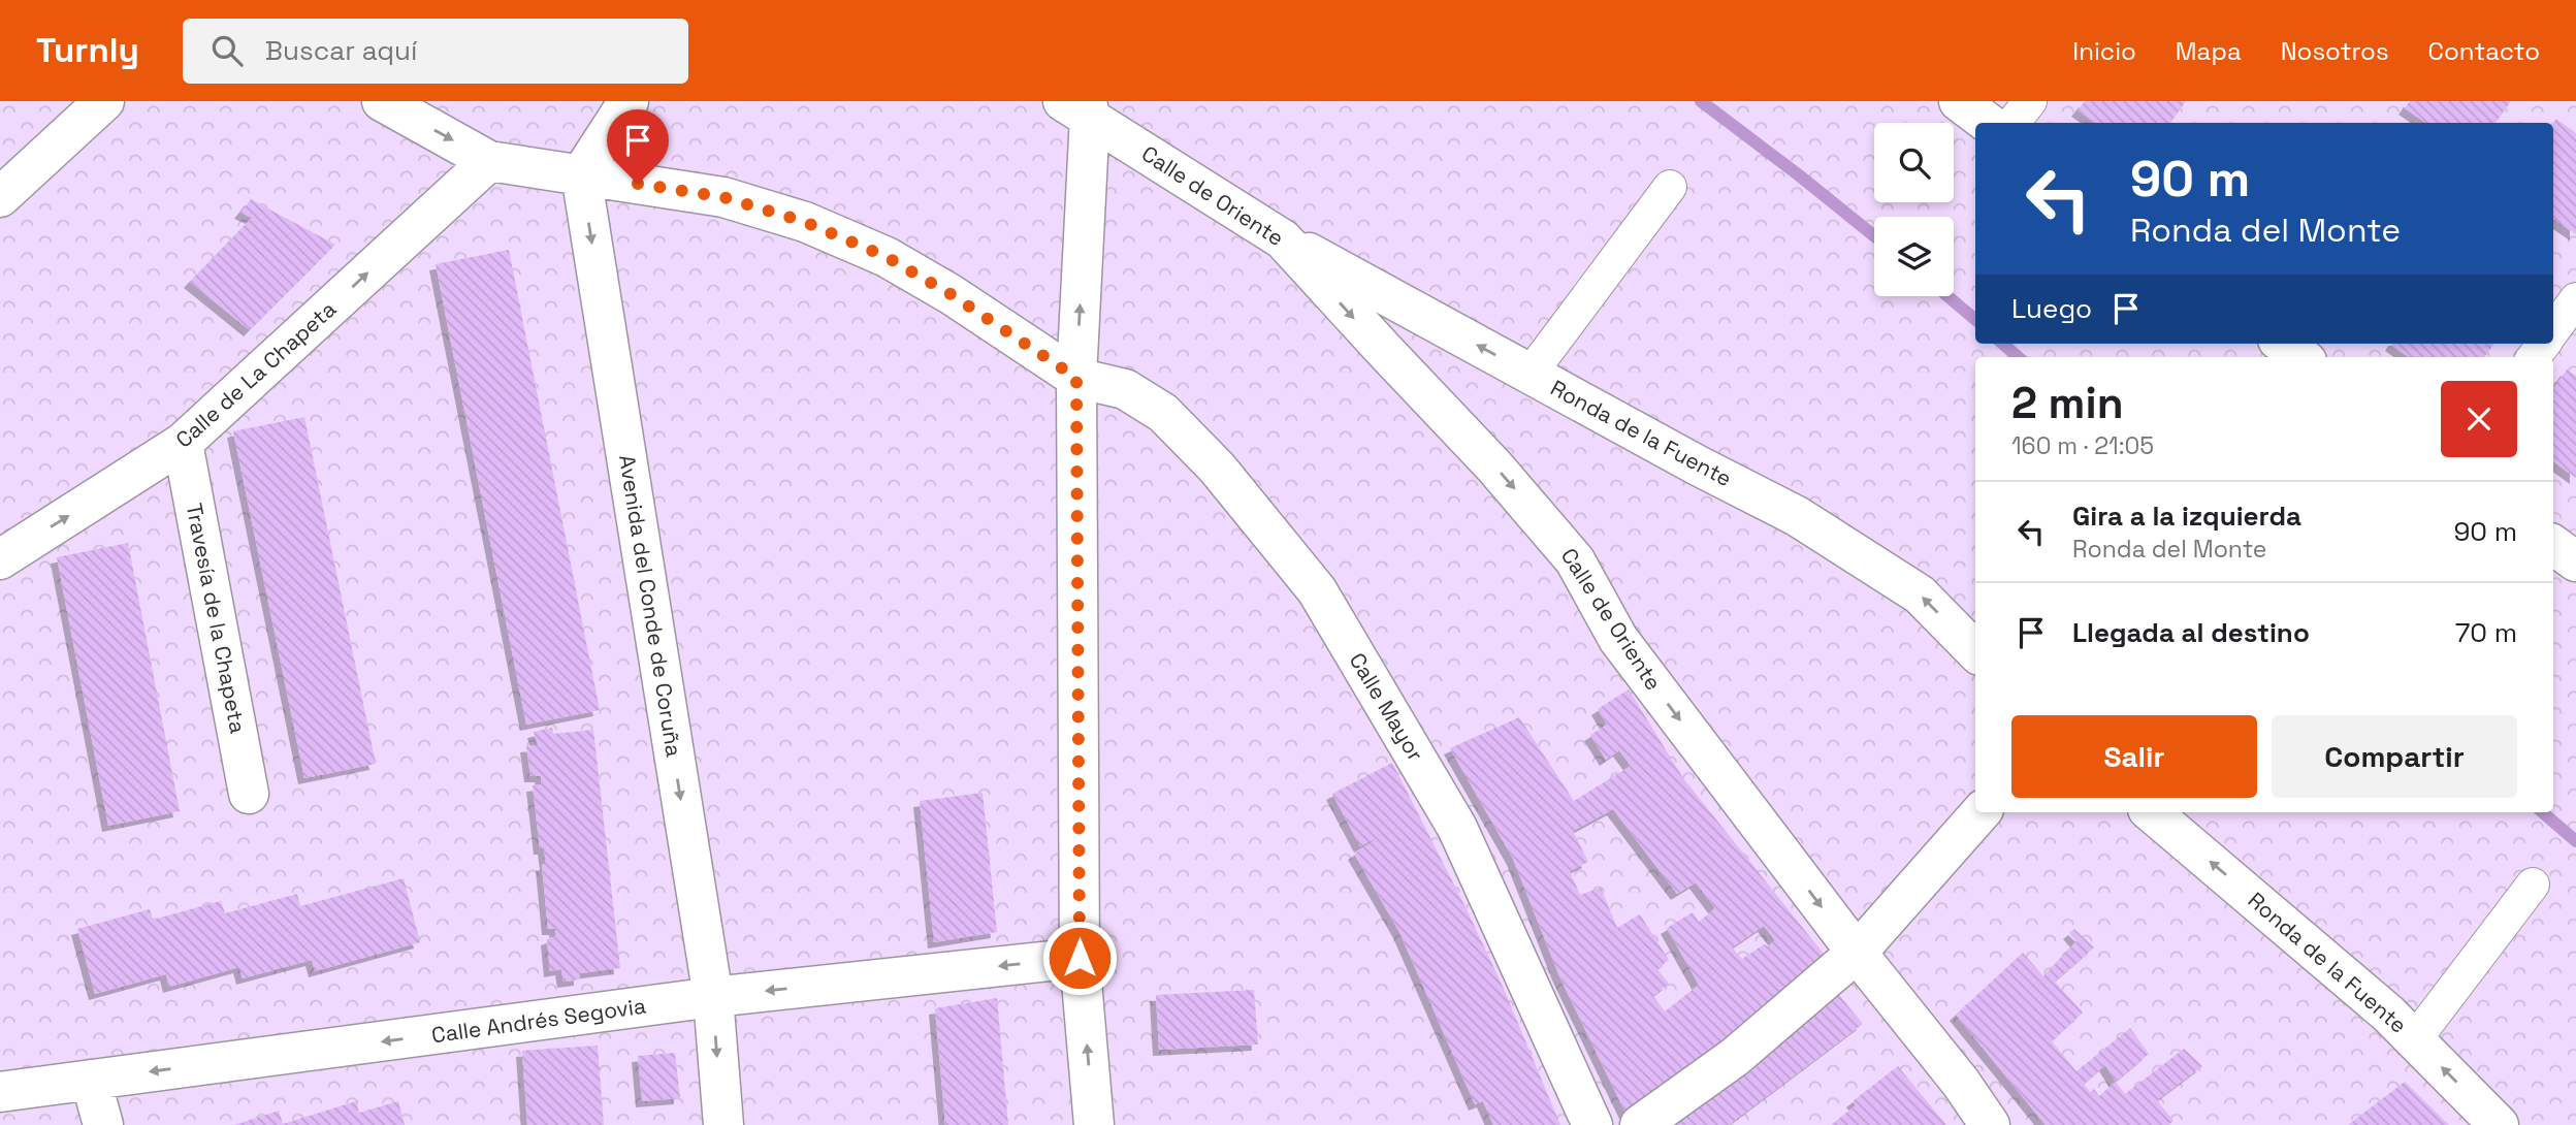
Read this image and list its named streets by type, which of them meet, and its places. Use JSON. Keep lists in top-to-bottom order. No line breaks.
{"streets":{"street":["Calle de Oriente","Calle de La Chapeta","Ronda de la Fuente","Avenida del Conde de Coruña","Travesía de la Chapeta","Calle Mayor","Calle Andrés Segovia"]},"crossings":[["Calle de Oriente","Ronda de la Fuente"],["Calle de La Chapeta","Travesía de la Chapeta"],["Avenida del Conde de Coruña","Calle Andrés Segovia"]],"one_way":["Calle de Oriente","Calle de La Chapeta","Ronda de la Fuente","Avenida del Conde de Coruña","Calle Andrés Segovia"],"page":{"header":"Turnly","search":"Buscar aquí","nav":["Inicio","Mapa","Nosotros","Contacto"],"turn":["90 m","Ronda del Monte"],"then":"Luego","heading":["2 min","160 m · 21:05"],"list":[{"name":"Gira a la izquierda","note":"Ronda del Monte","value":"90 m"},{"name":"Llegada al destino","value":"70 m"}],"buttons":["Salir","Compartir"]}}
